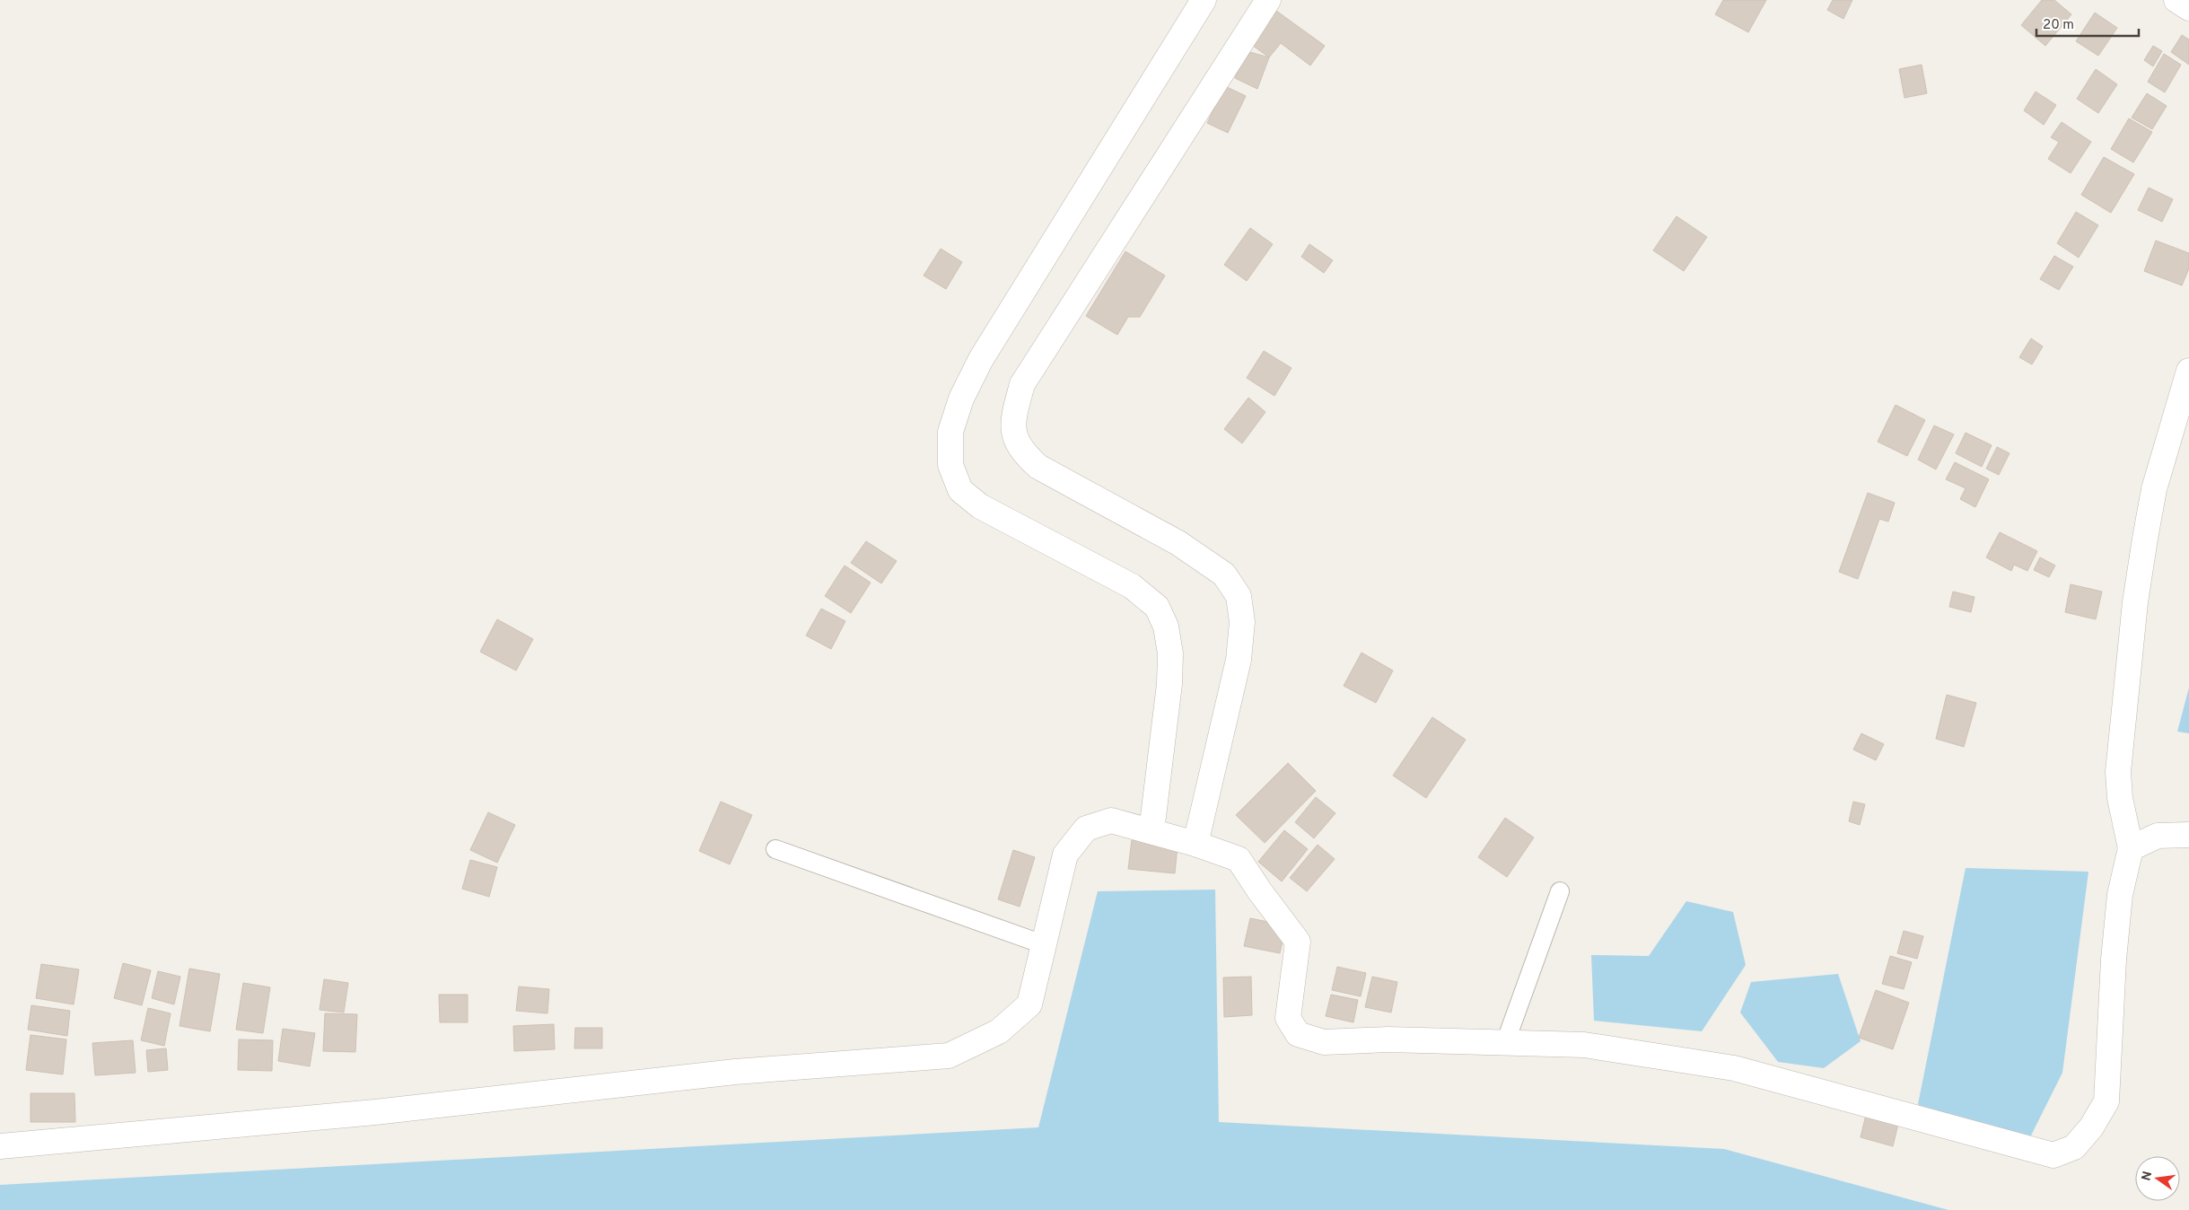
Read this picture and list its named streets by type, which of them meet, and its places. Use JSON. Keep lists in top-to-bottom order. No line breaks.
{"scale_bar":"20 m","north":"left"}
